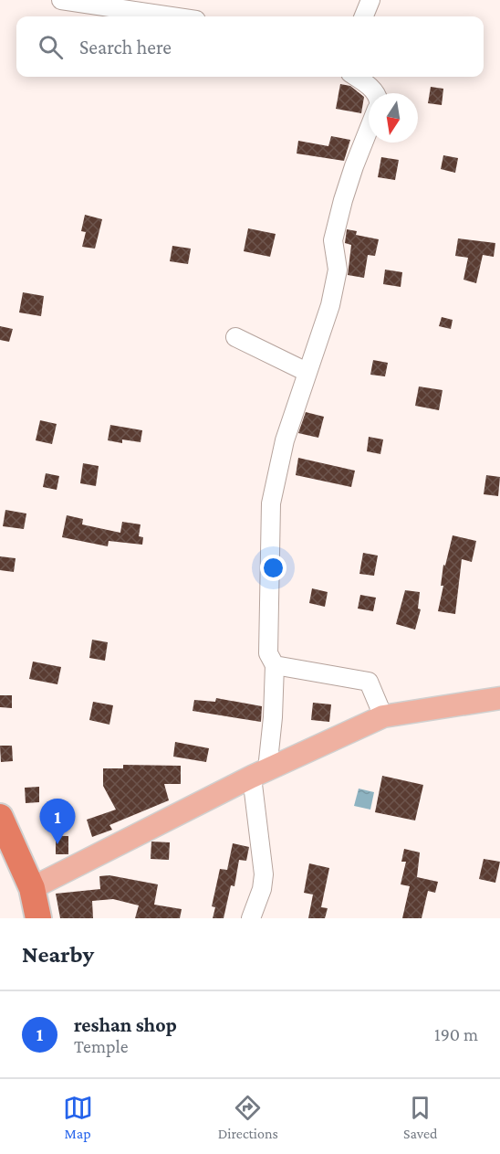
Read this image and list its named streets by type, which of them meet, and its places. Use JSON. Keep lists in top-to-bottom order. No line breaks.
{"north":"bottom","page":{"search":"Search here","pins":"1","heading":"Nearby","list":[{"mark":"1","name":"reshan shop","note":"Temple","value":"190 m"}],"nav":["Map","Directions","Saved"]}}
